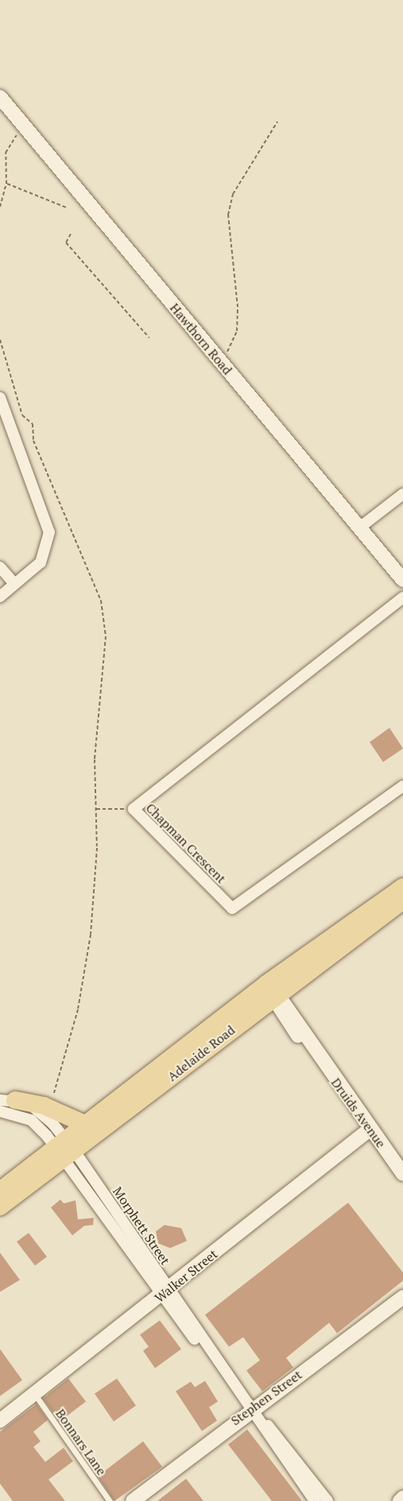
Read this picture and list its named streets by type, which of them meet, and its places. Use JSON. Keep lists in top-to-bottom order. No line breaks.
{"streets":{"main road":["Adelaide Road"],"street":["Hawthorn Road","Chapman Crescent","Druids Avenue","Morphett Street","Walker Street","Stephen Street"],"lane":["Bonnars Lane"]},"crossings":[["Adelaide Road","Druids Avenue"],["Adelaide Road","Morphett Street"],["Druids Avenue","Walker Street"],["Morphett Street","Walker Street"],["Morphett Street","Stephen Street"],["Walker Street","Bonnars Lane"]]}
